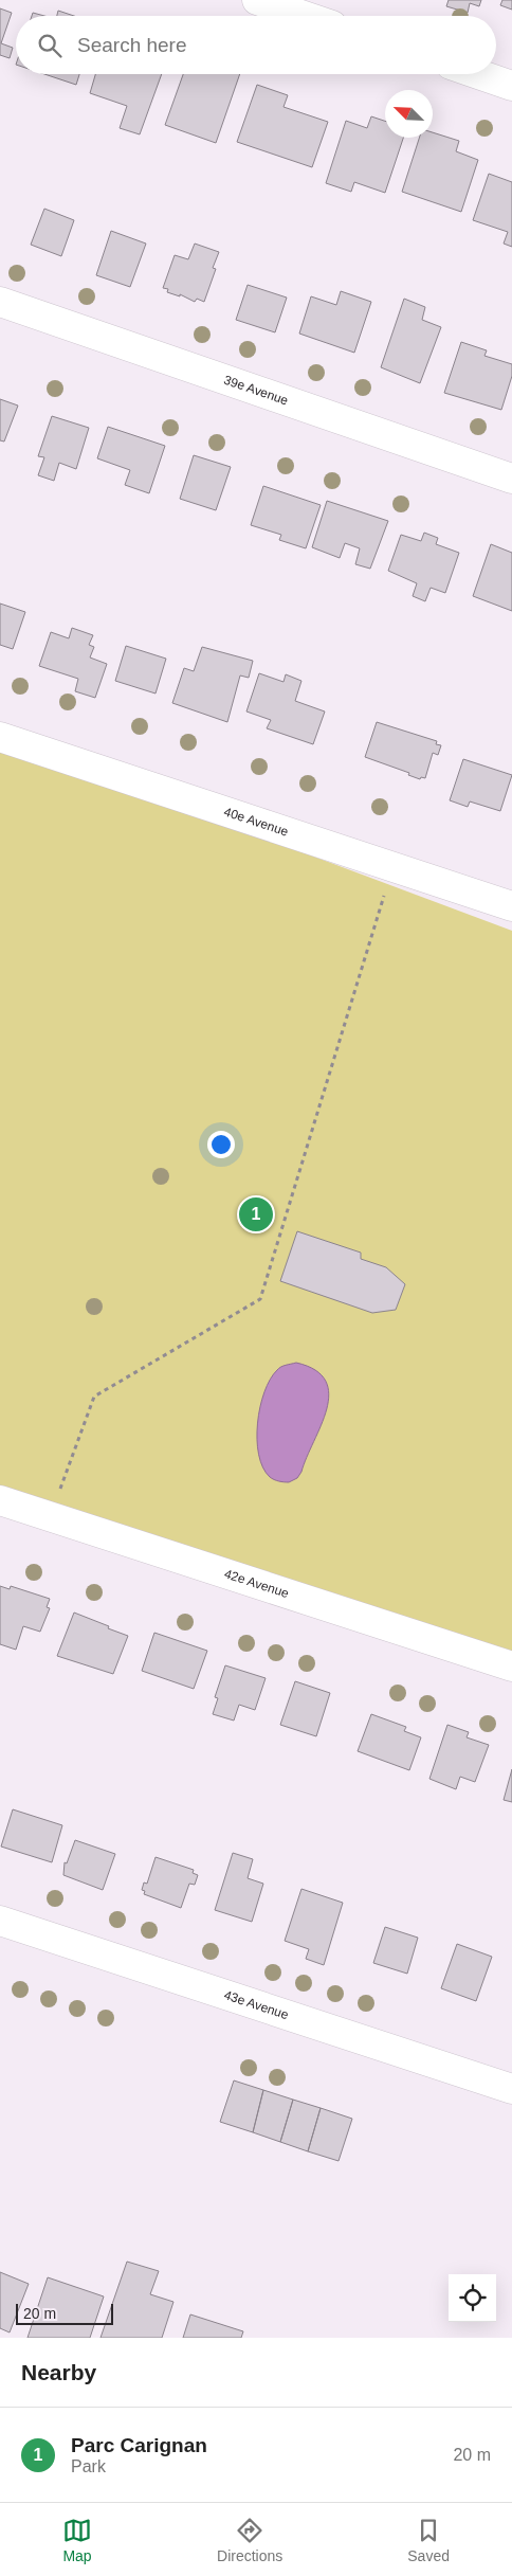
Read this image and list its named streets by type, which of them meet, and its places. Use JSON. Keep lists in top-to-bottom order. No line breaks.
{"streets":{"street":["39e Avenue","40e Avenue","42e Avenue","43e Avenue"]},"scale_bar":"20 m","north":"top left","page":{"search":"Search here","pins":"1","scale":"20 m","heading":"Nearby","list":[{"mark":"1","name":"Parc Carignan","note":"Park","value":"20 m"}],"nav":["Map","Directions","Saved"]}}
